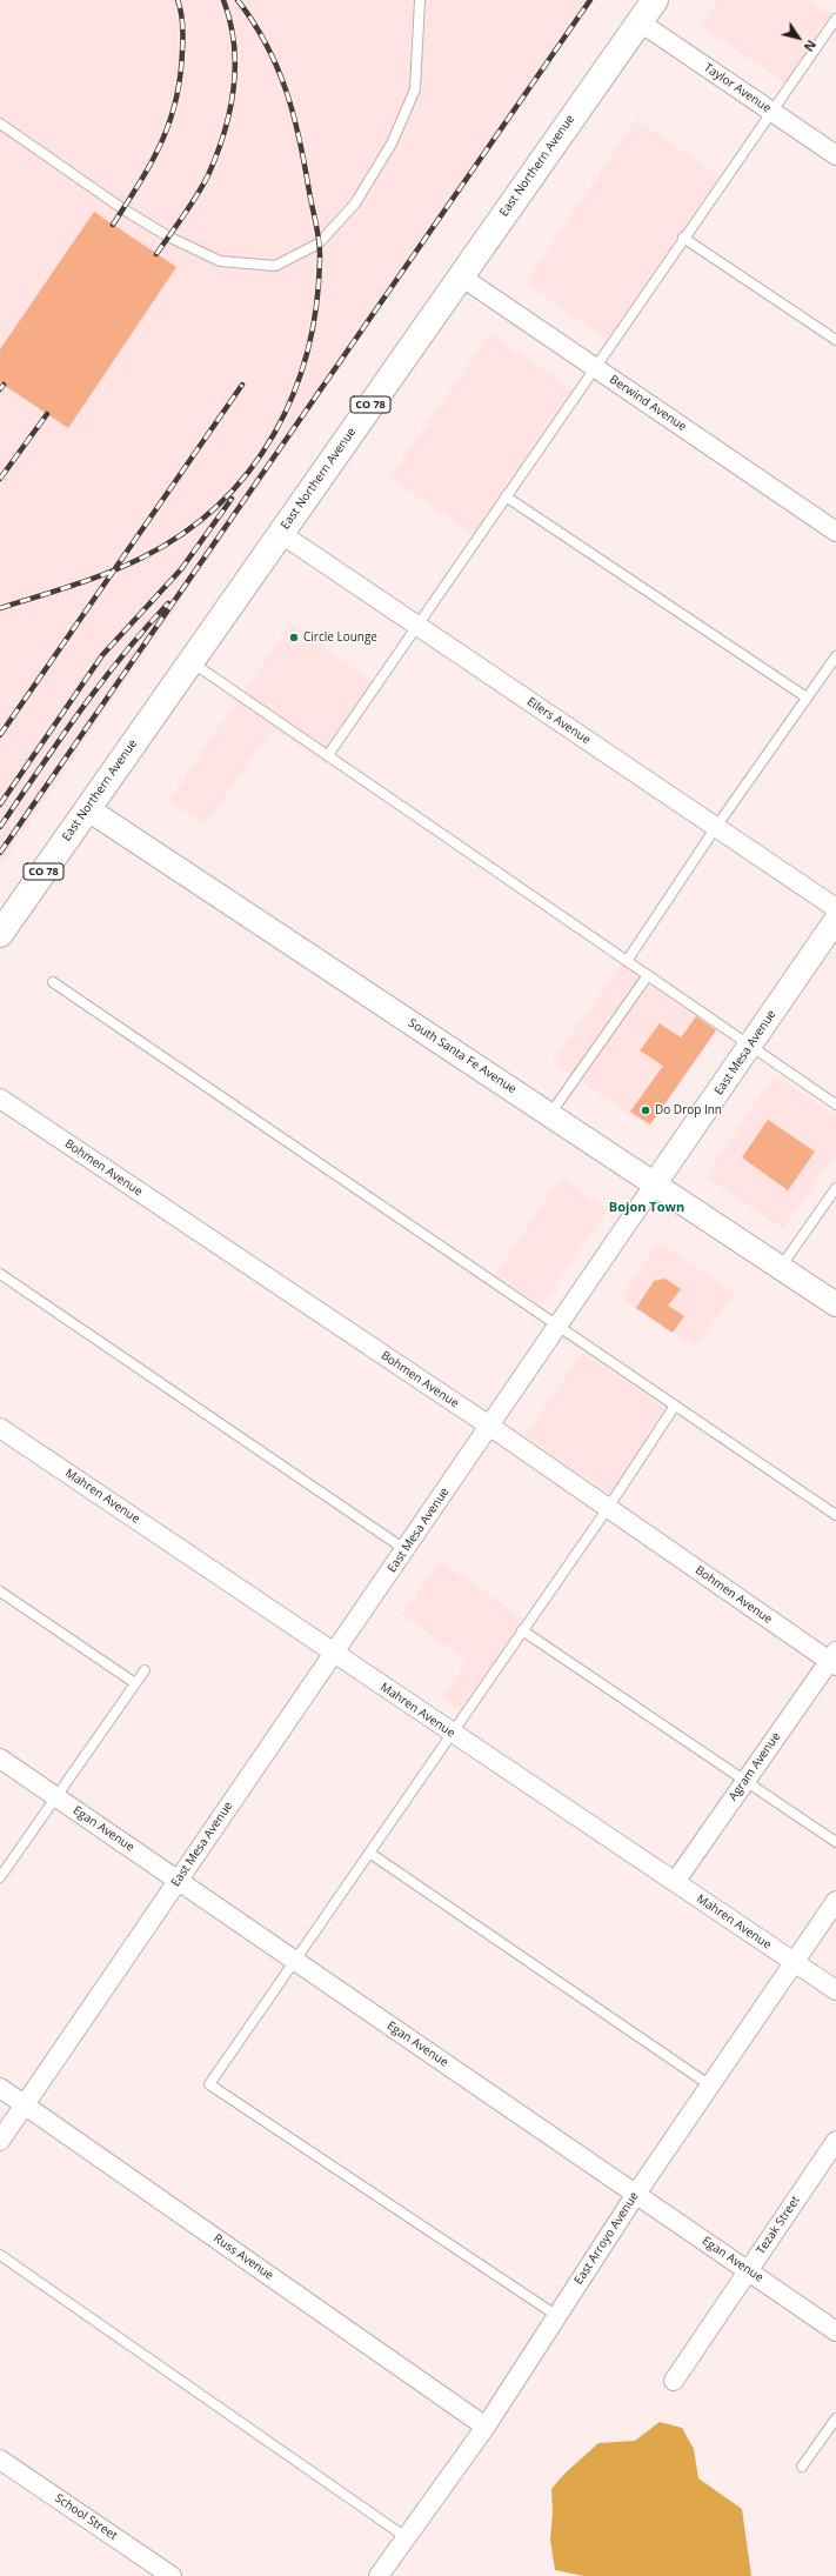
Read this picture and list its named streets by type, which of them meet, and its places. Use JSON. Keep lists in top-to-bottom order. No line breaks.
{"streets":{"main road":["East Northern Avenue","CO 78"],"street":["Taylor Avenue","Berwind Avenue","Eilers Avenue","East Mesa Avenue","South Santa Fe Avenue","Bohmen Avenue","Mahren Avenue","Agram Avenue","Egan Avenue","Tezak Street","East Arroyo Avenue","Russ Avenue","School Street"]},"crossings":[["Taylor Avenue","East Northern Avenue"],["East Northern Avenue","Berwind Avenue"],["East Northern Avenue","Eilers Avenue"],["East Northern Avenue","South Santa Fe Avenue"],["Eilers Avenue","East Mesa Avenue"],["East Mesa Avenue","South Santa Fe Avenue"],["East Mesa Avenue","Bohmen Avenue"],["East Mesa Avenue","Mahren Avenue"],["East Mesa Avenue","Egan Avenue"],["East Mesa Avenue","Russ Avenue"],["Bohmen Avenue","Agram Avenue"],["Mahren Avenue","Agram Avenue"],["Mahren Avenue","East Arroyo Avenue"],["Egan Avenue","Tezak Street"],["Egan Avenue","East Arroyo Avenue"],["East Arroyo Avenue","Russ Avenue"]],"districts":["Bojon Town"],"places":["Circle Lounge","Do Drop Inn"],"north":"bottom right"}
